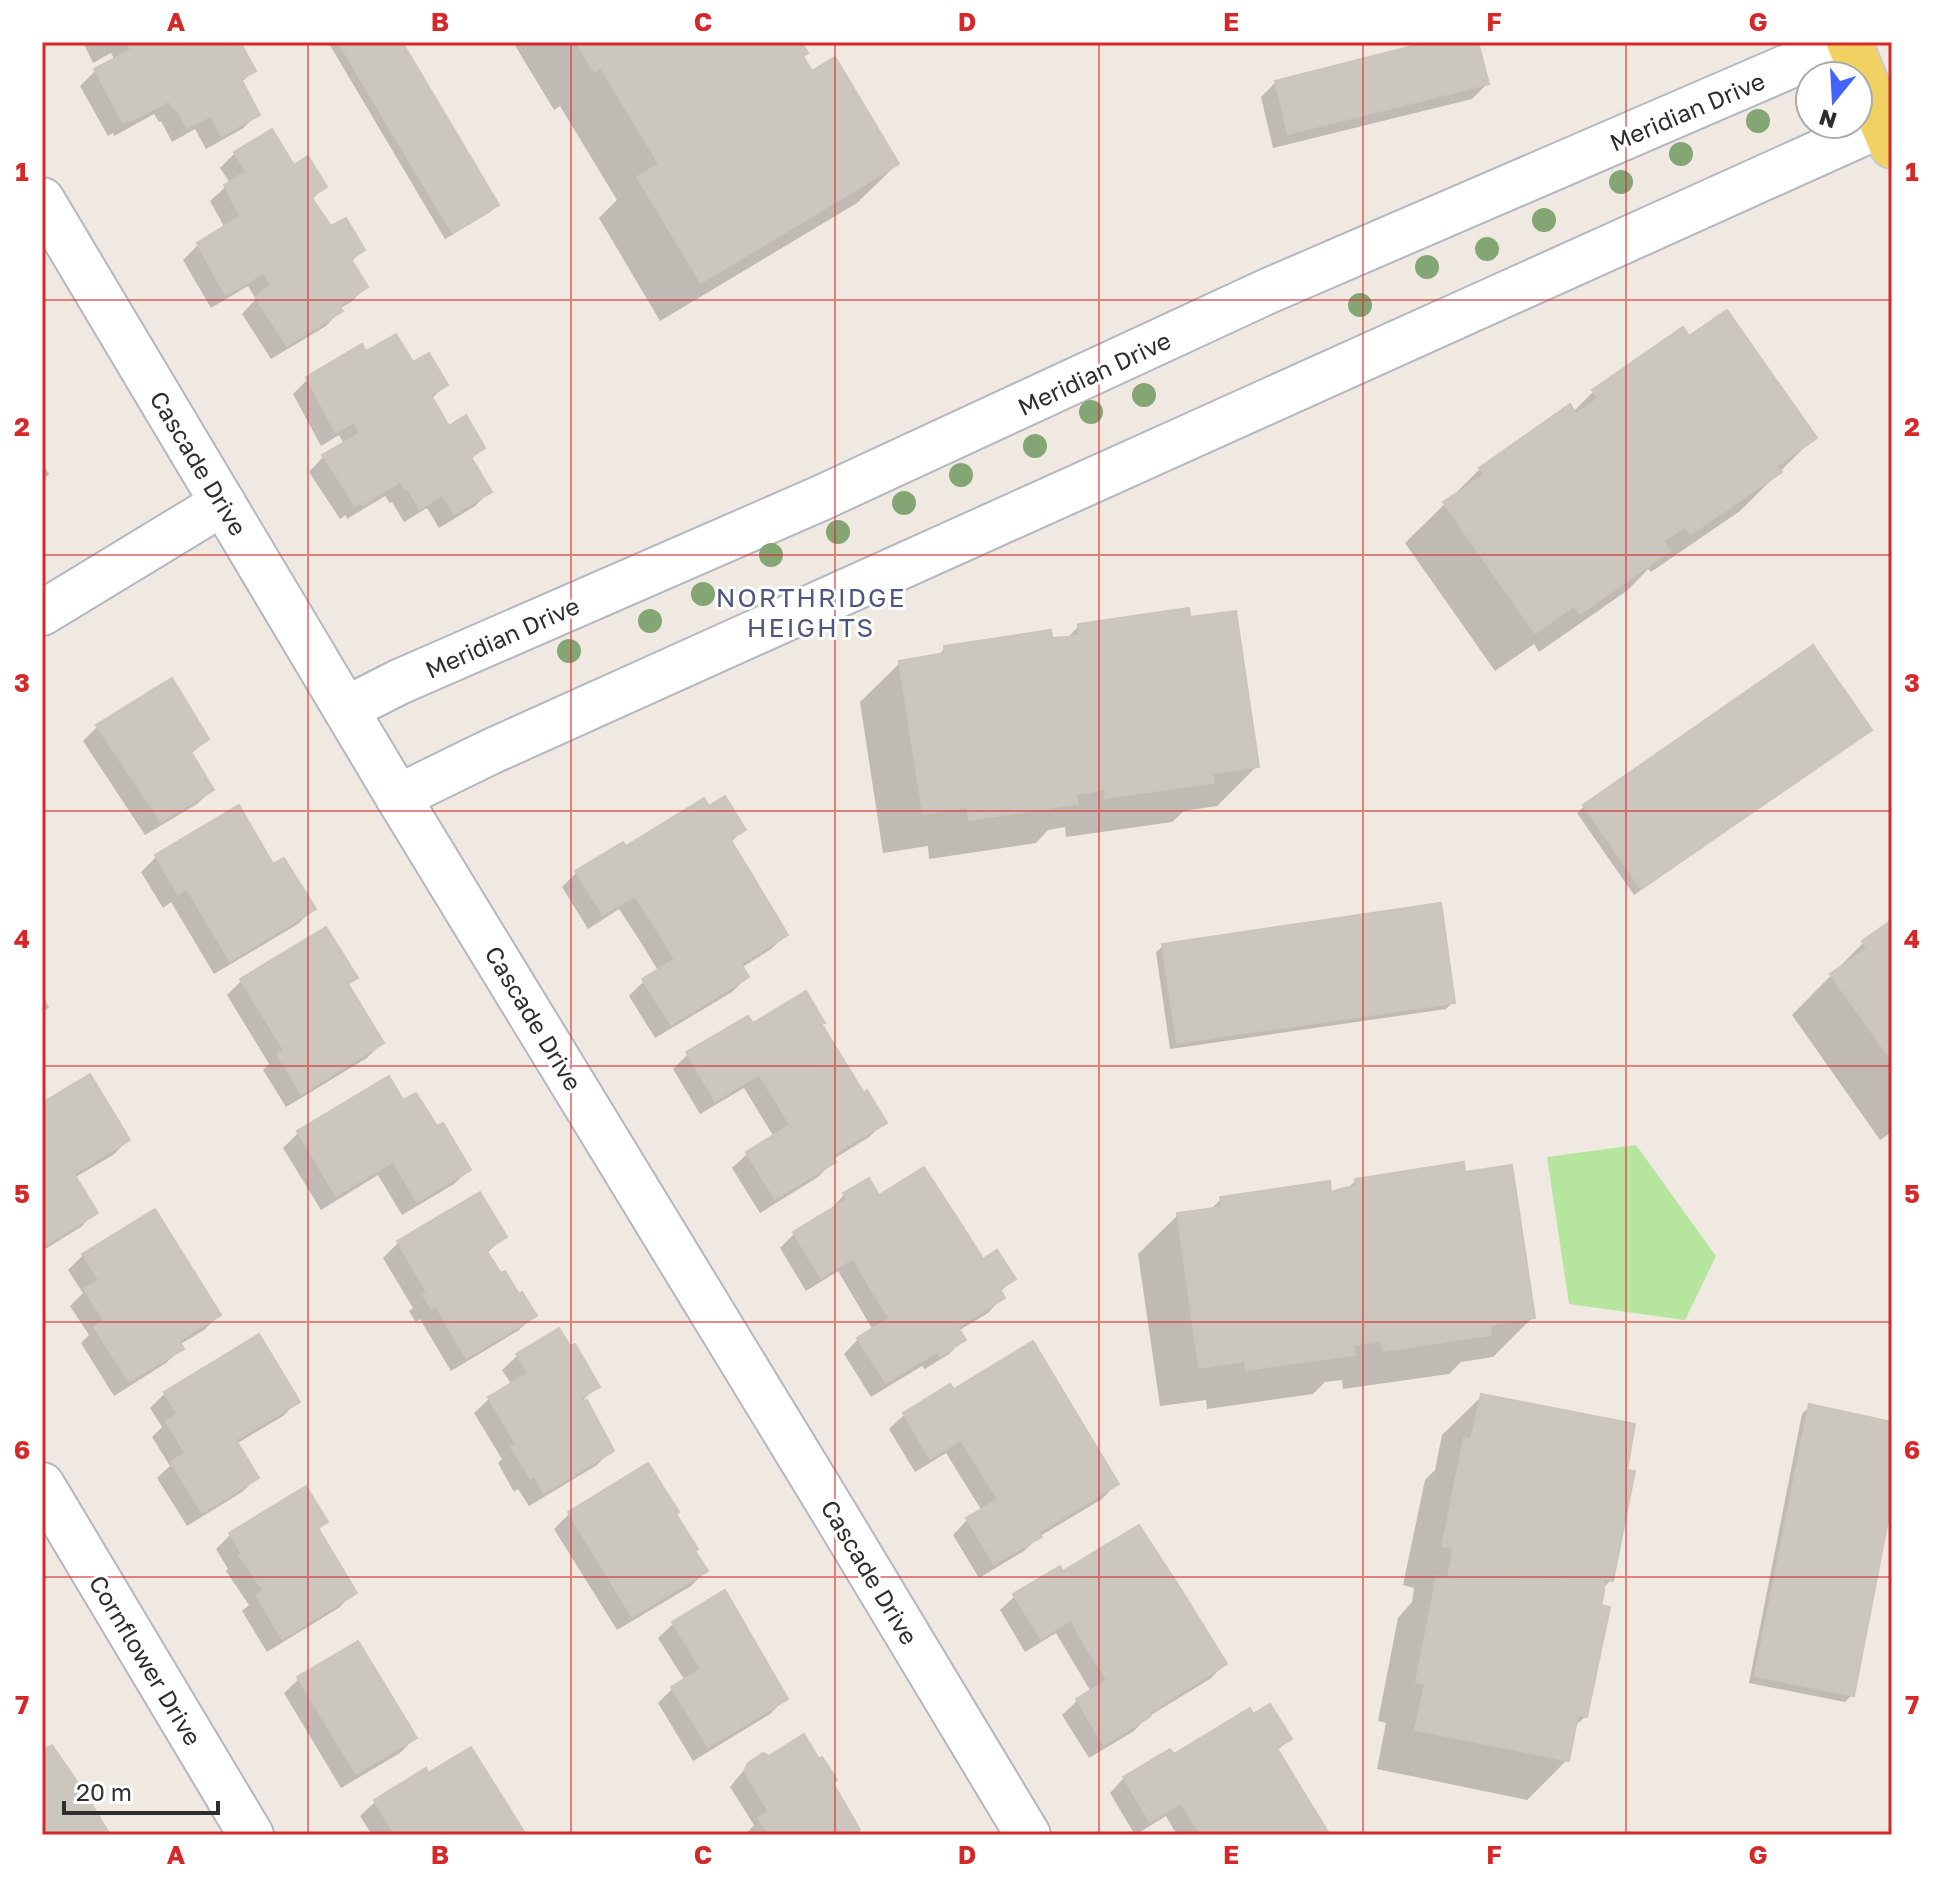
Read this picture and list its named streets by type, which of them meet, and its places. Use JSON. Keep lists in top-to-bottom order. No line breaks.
{"streets":{"street":["Meridian Drive","Cascade Drive","Cornflower Drive"]},"crossings":[["Meridian Drive","Cascade Drive"]],"districts":["NORTHRIDGE HEIGHTS"],"scale_bar":"20 m","north":"bottom","grid":{"columns":["A","B","C","D","E","F","G"],"rows":["1","2","3","4","5","6","7"]}}
